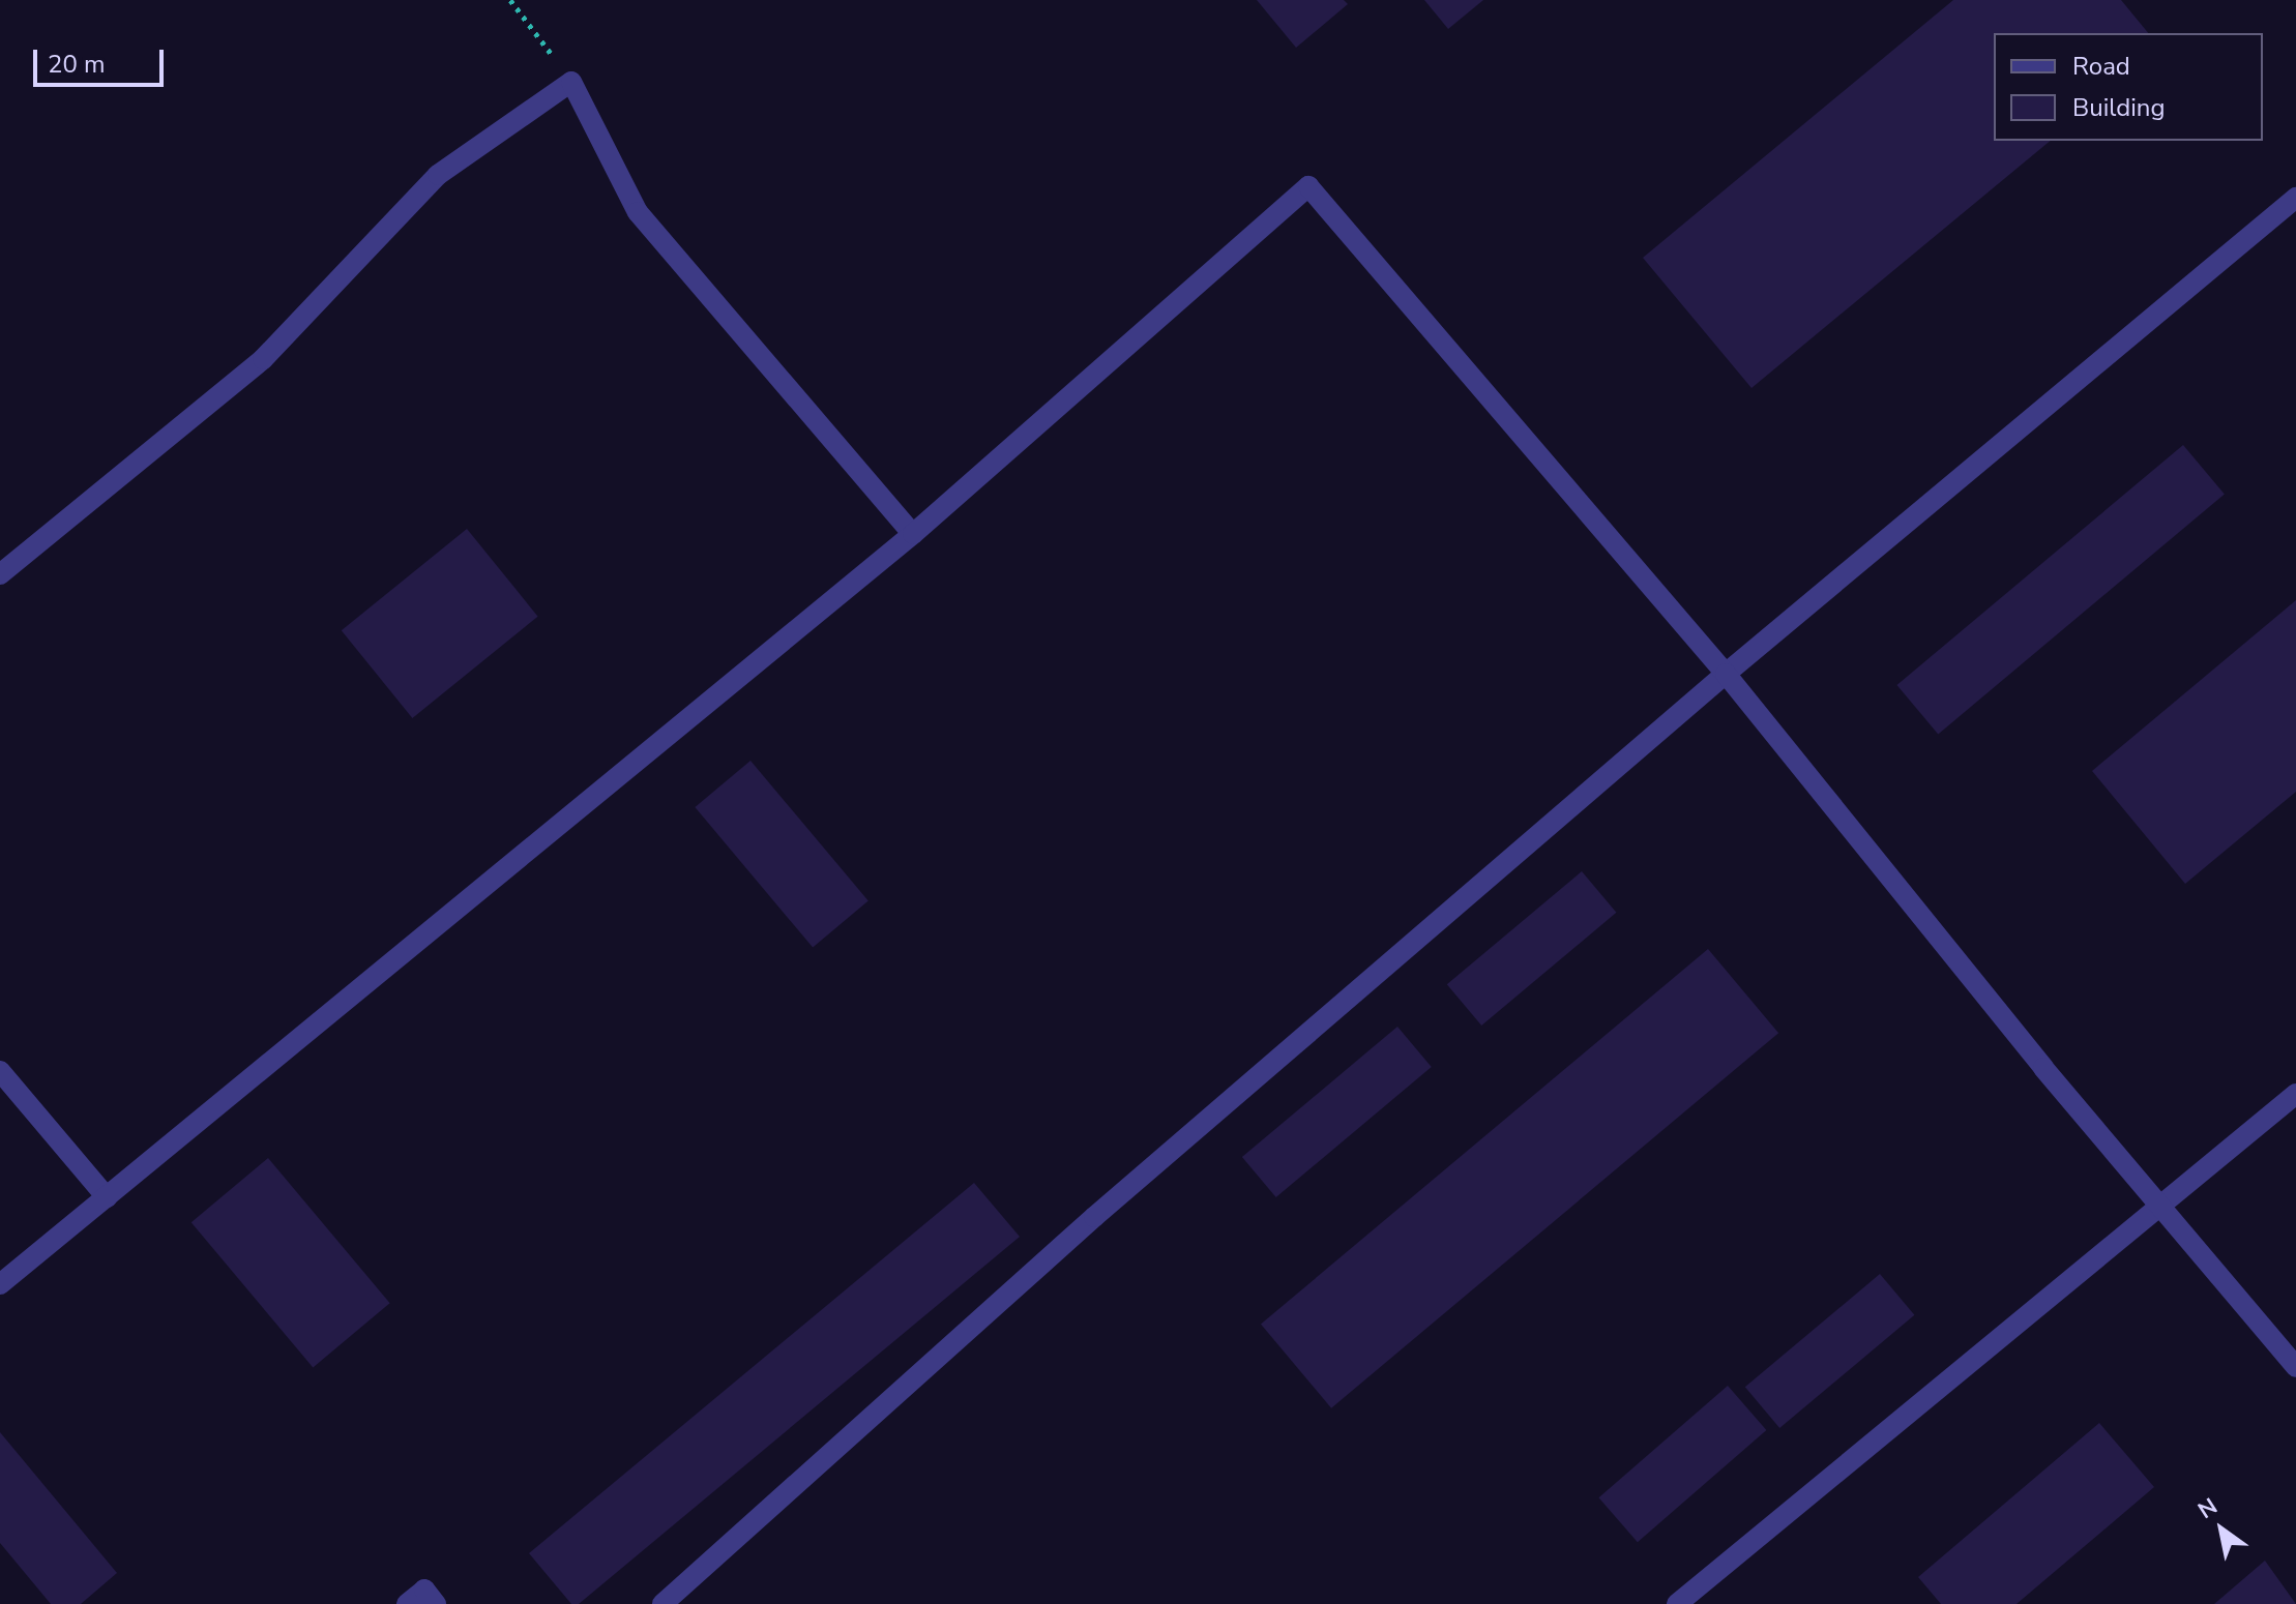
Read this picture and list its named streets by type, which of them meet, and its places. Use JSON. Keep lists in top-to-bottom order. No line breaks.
{"legend":["Road","Building"],"scale_bar":"20 m","north":"top left"}
